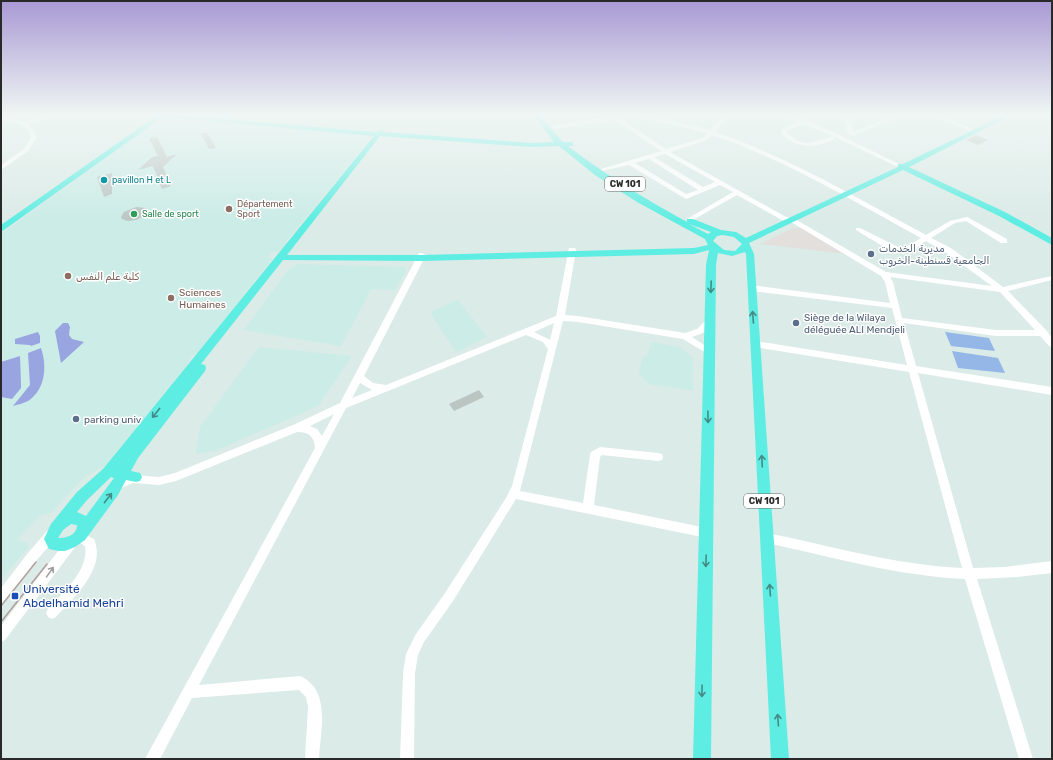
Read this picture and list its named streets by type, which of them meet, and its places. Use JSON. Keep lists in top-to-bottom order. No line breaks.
{"streets":{"main road":["CW 101"]},"places":{"other":["pavillon H et L","Département Sport","Salle de sport","مديرية الخدمات الجامعية قسنطينة-الخروب","كلية علم النفس","Sciences Humaines","Siège de la Wilaya déléguée ALI Mendjeli","parking univ"],"transit":["Université Abdelhamid Mehri"]}}
